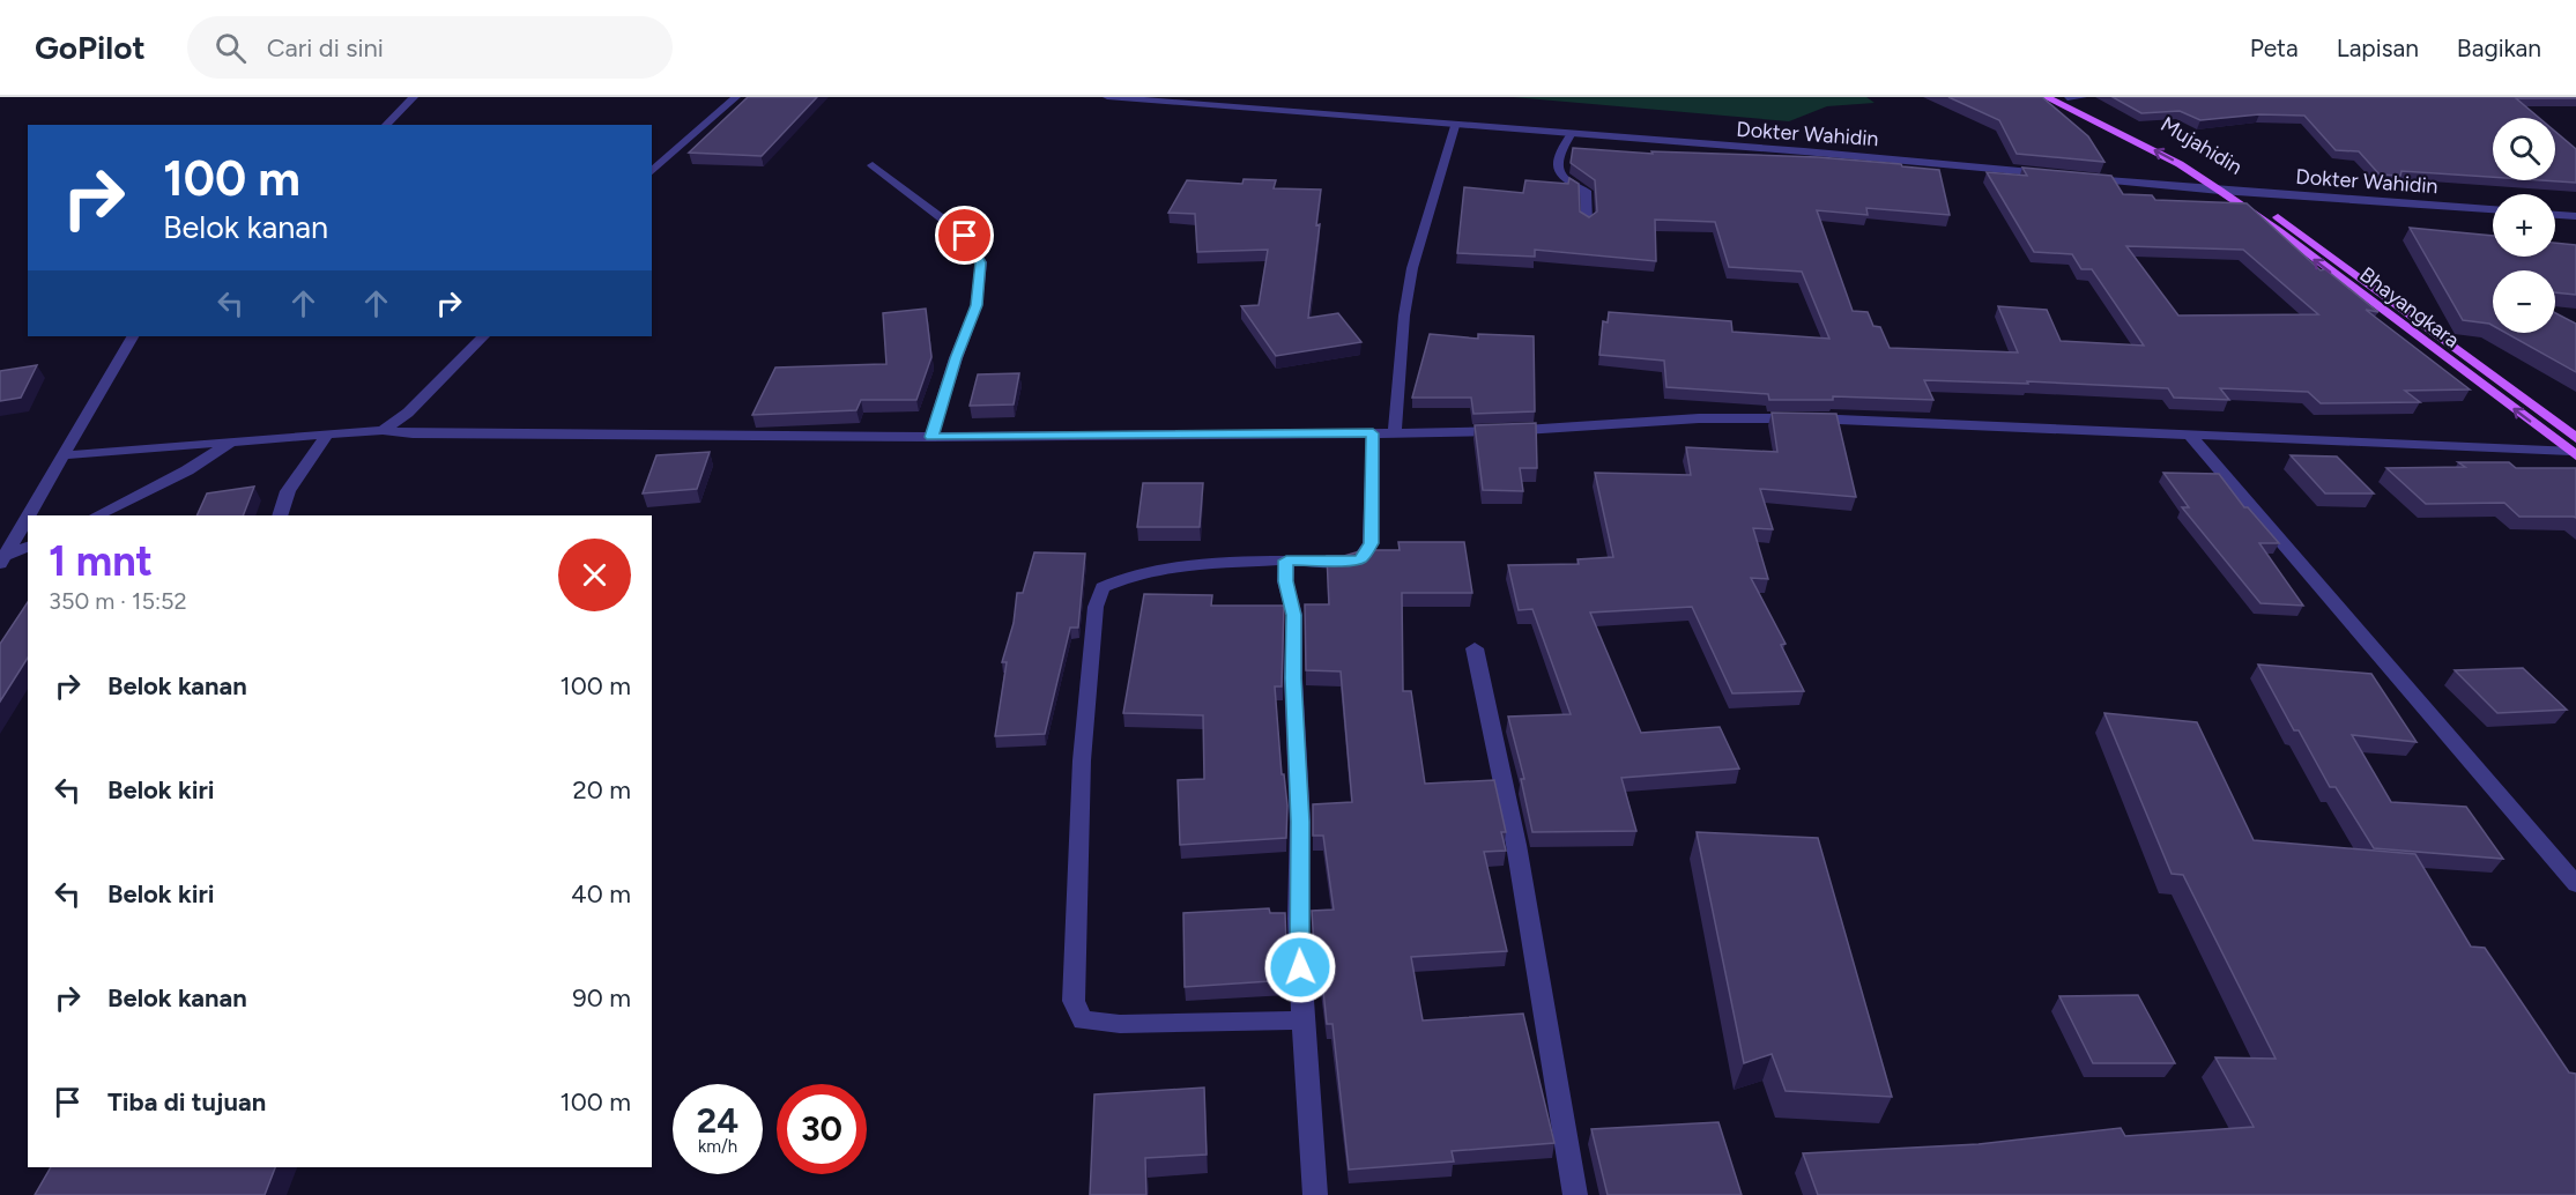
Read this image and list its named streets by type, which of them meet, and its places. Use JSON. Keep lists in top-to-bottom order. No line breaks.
{"streets":{"main road":["Mujahidin","Bhayangkara"],"street":["Dokter Wahidin"]},"crossings":[["Dokter Wahidin","Mujahidin"],["Dokter Wahidin","Bhayangkara"],["Mujahidin","Bhayangkara"]],"page":{"header":"GoPilot","search":"Cari di sini","nav":["Peta","Lapisan","Bagikan"],"map_buttons":["+","−"],"turn":["100 m","Belok kanan"],"heading":["1 mnt","350 m · 15:52"],"list":[{"name":"Belok kanan","value":"100 m"},{"name":"Belok kiri","value":"20 m"},{"name":"Belok kiri","value":"40 m"},{"name":"Belok kanan","value":"90 m"},{"name":"Tiba di tujuan","value":"100 m"}],"speed":"24 km/h","limit":"30"}}
